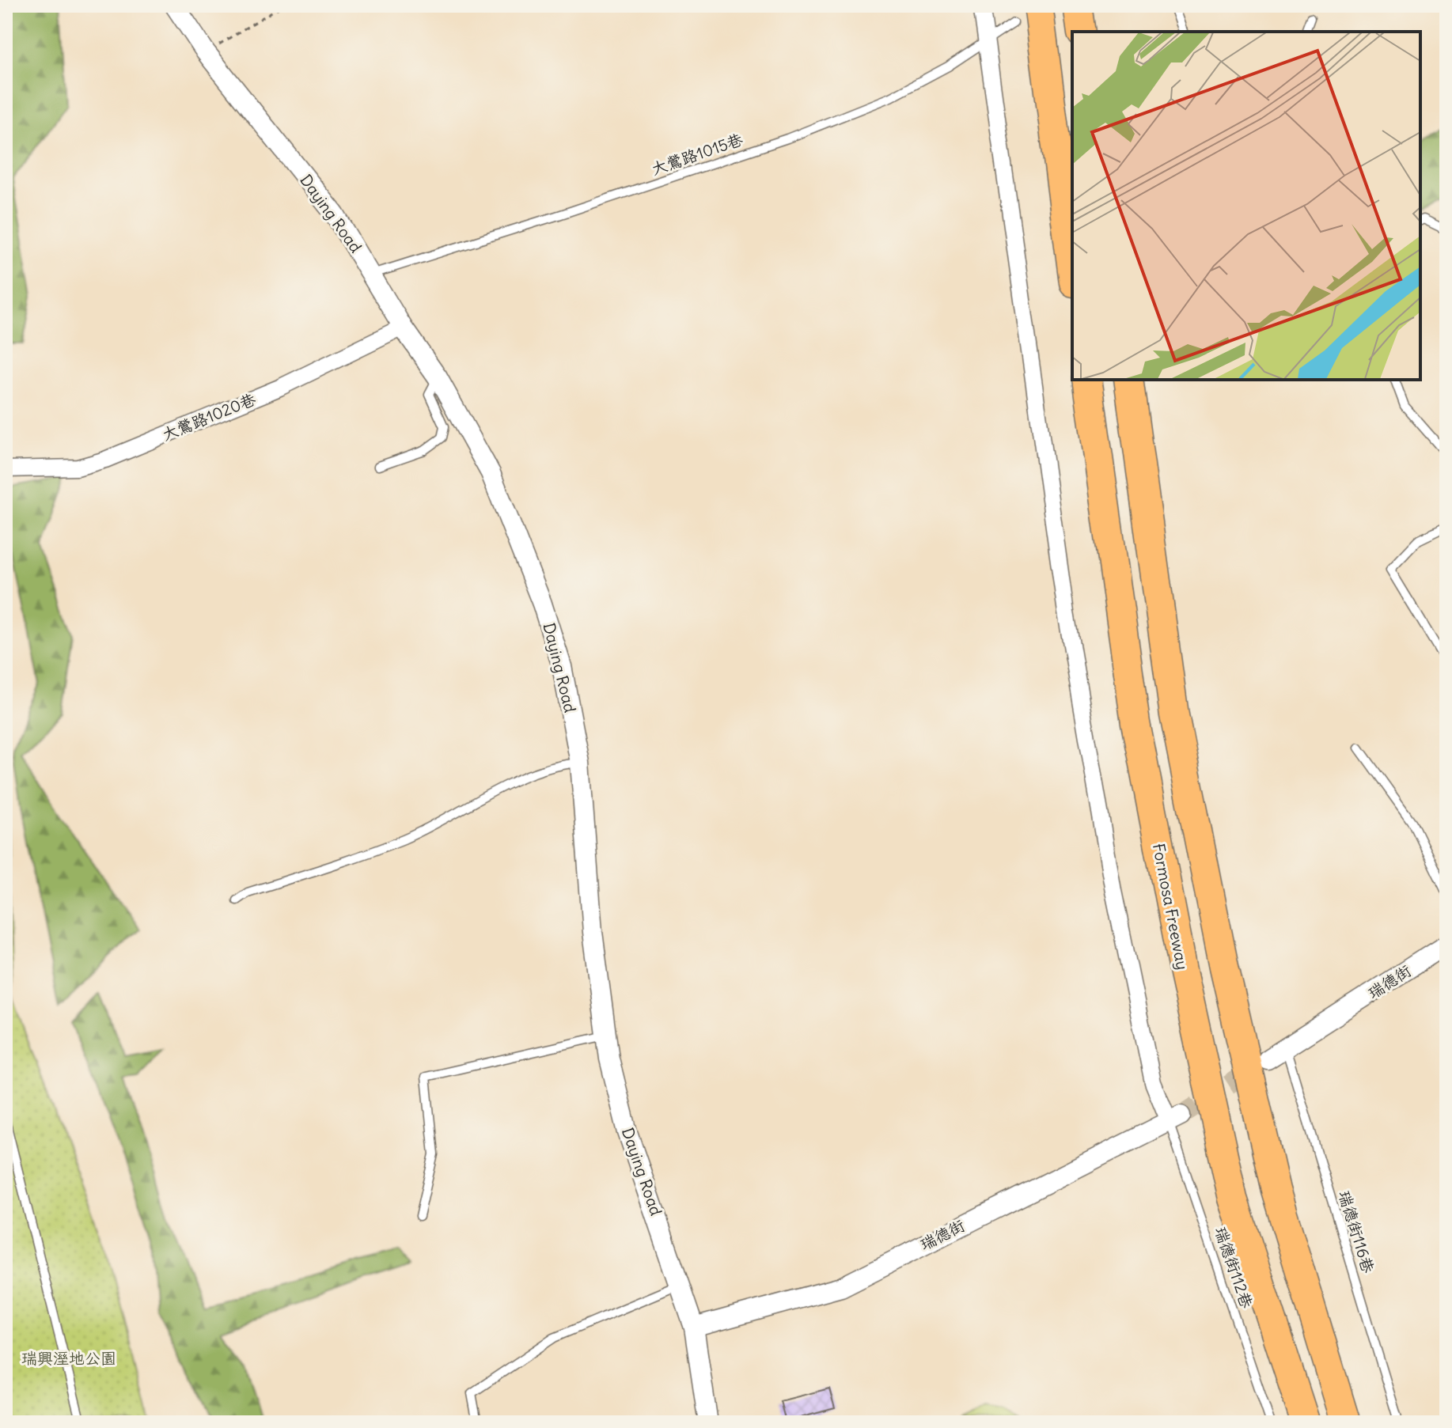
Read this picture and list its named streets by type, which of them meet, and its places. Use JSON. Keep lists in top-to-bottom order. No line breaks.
{"streets":{"highway":["Formosa Freeway"],"street":["Daying Road","大鶯路1020巷","瑞德街"],"lane":["大鶯路1015巷","瑞德街116巷","瑞德街112巷"]},"crossings":[["大鶯路1015巷","Daying Road"],["Daying Road","大鶯路1020巷"],["Daying Road","瑞德街"],["瑞德街","瑞德街116巷"],["瑞德街","瑞德街112巷"]],"parks":["瑞興溼地公園"]}
